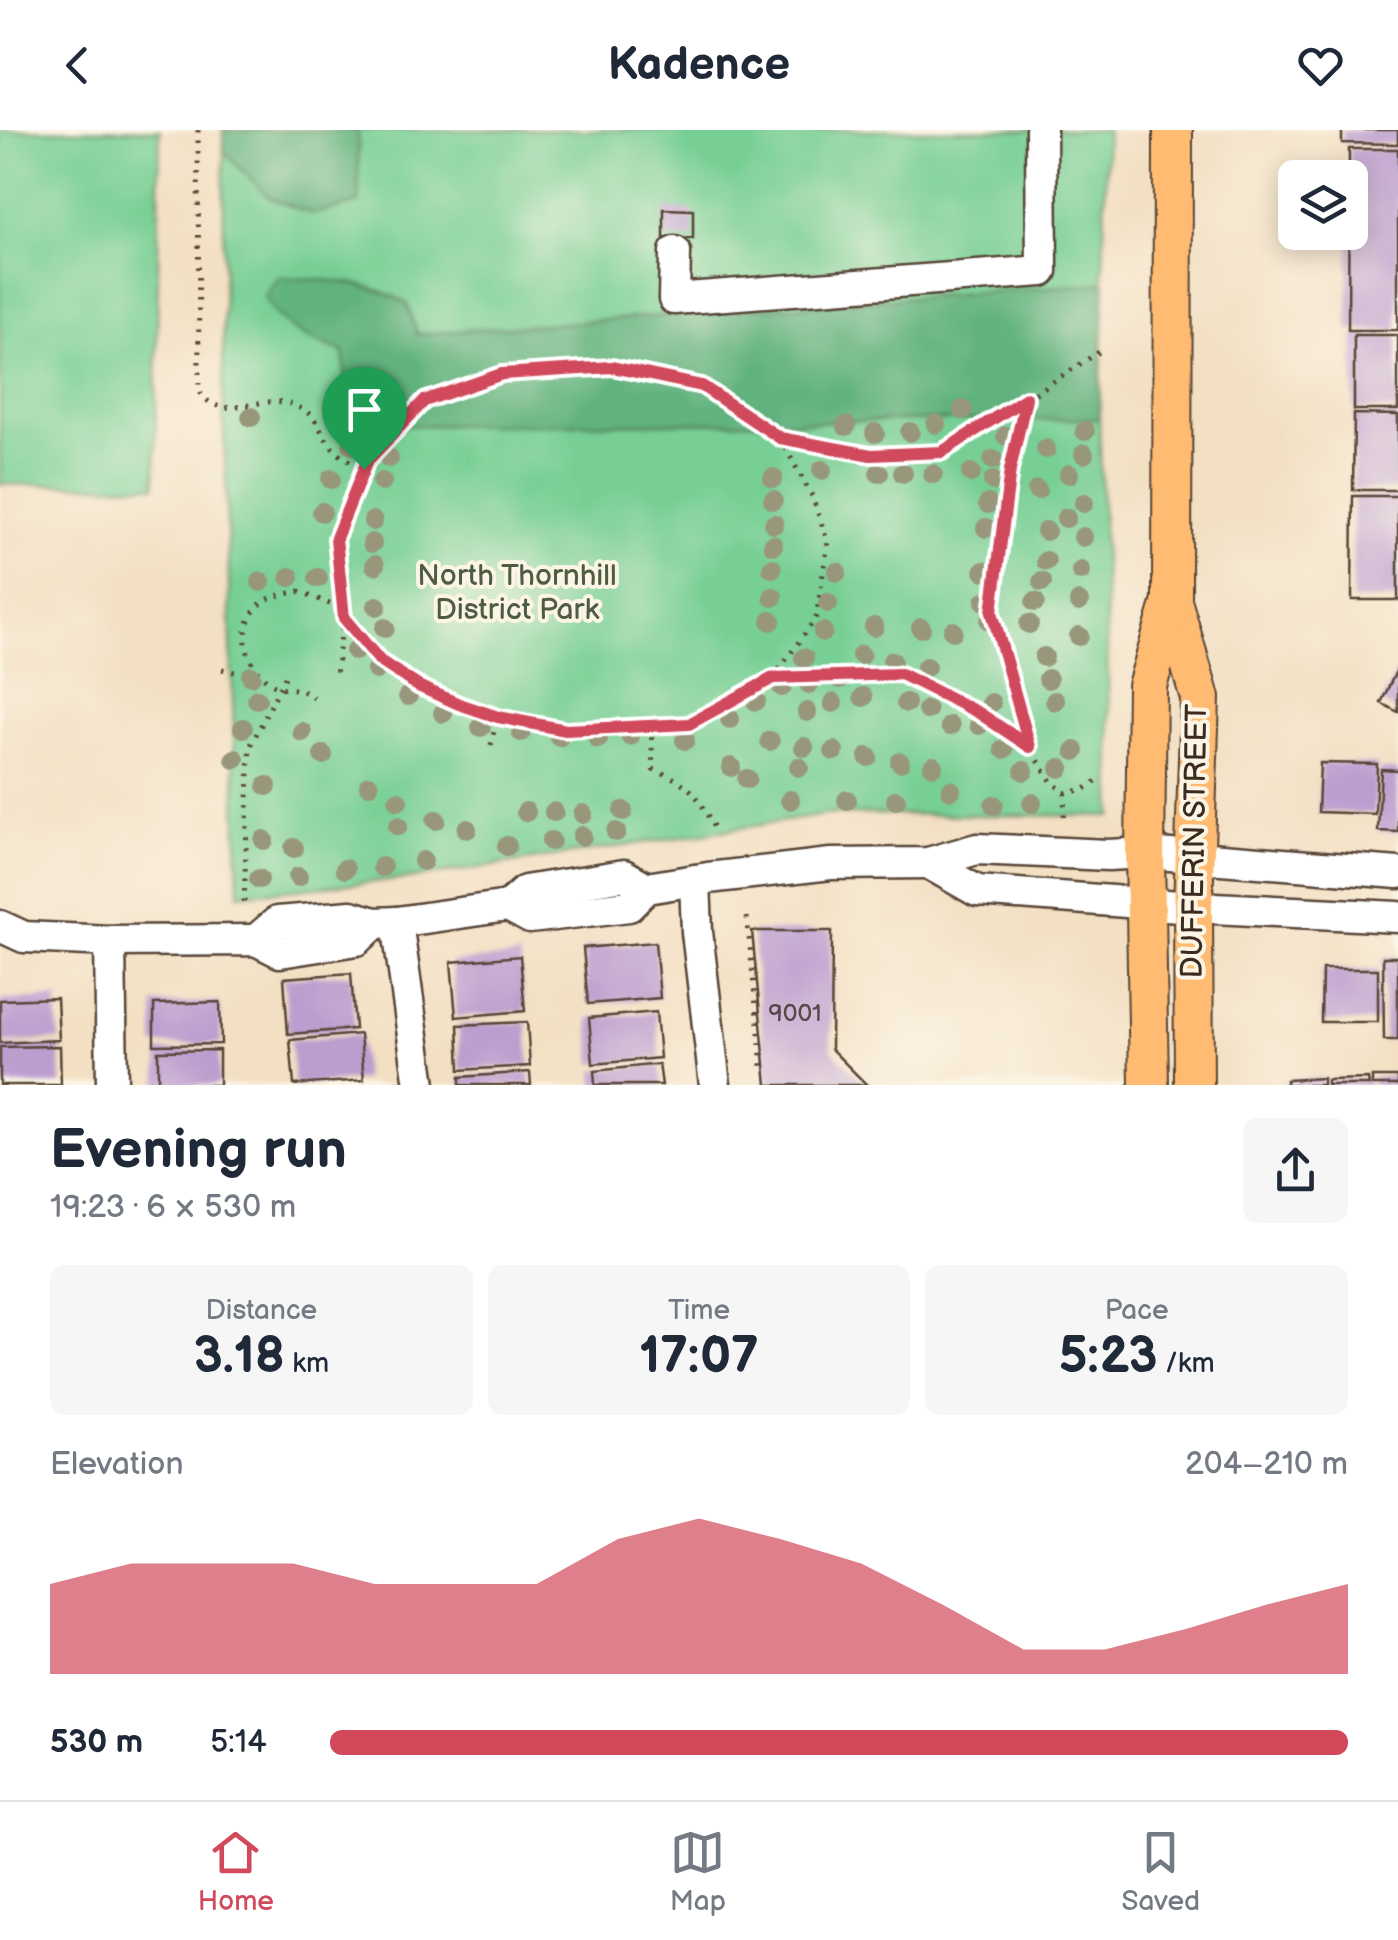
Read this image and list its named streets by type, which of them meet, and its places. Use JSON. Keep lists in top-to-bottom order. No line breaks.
{"streets":{"main road":["DUFFERIN STREET"]},"parks":["North Thornhill District Park"],"house_numbers":["9001"],"page":{"header":"Kadence","heading":["Evening run","19:23 · 6 × 530 m"],"stats":[["Distance","3.18 km"],["Time","17:07"],["Pace","5:23 /km"]],"chart":["Elevation","204–210 m"],"list":[{"name":"530 m","note":"5:14"}],"tabs":["Home","Map","Saved"]}}
